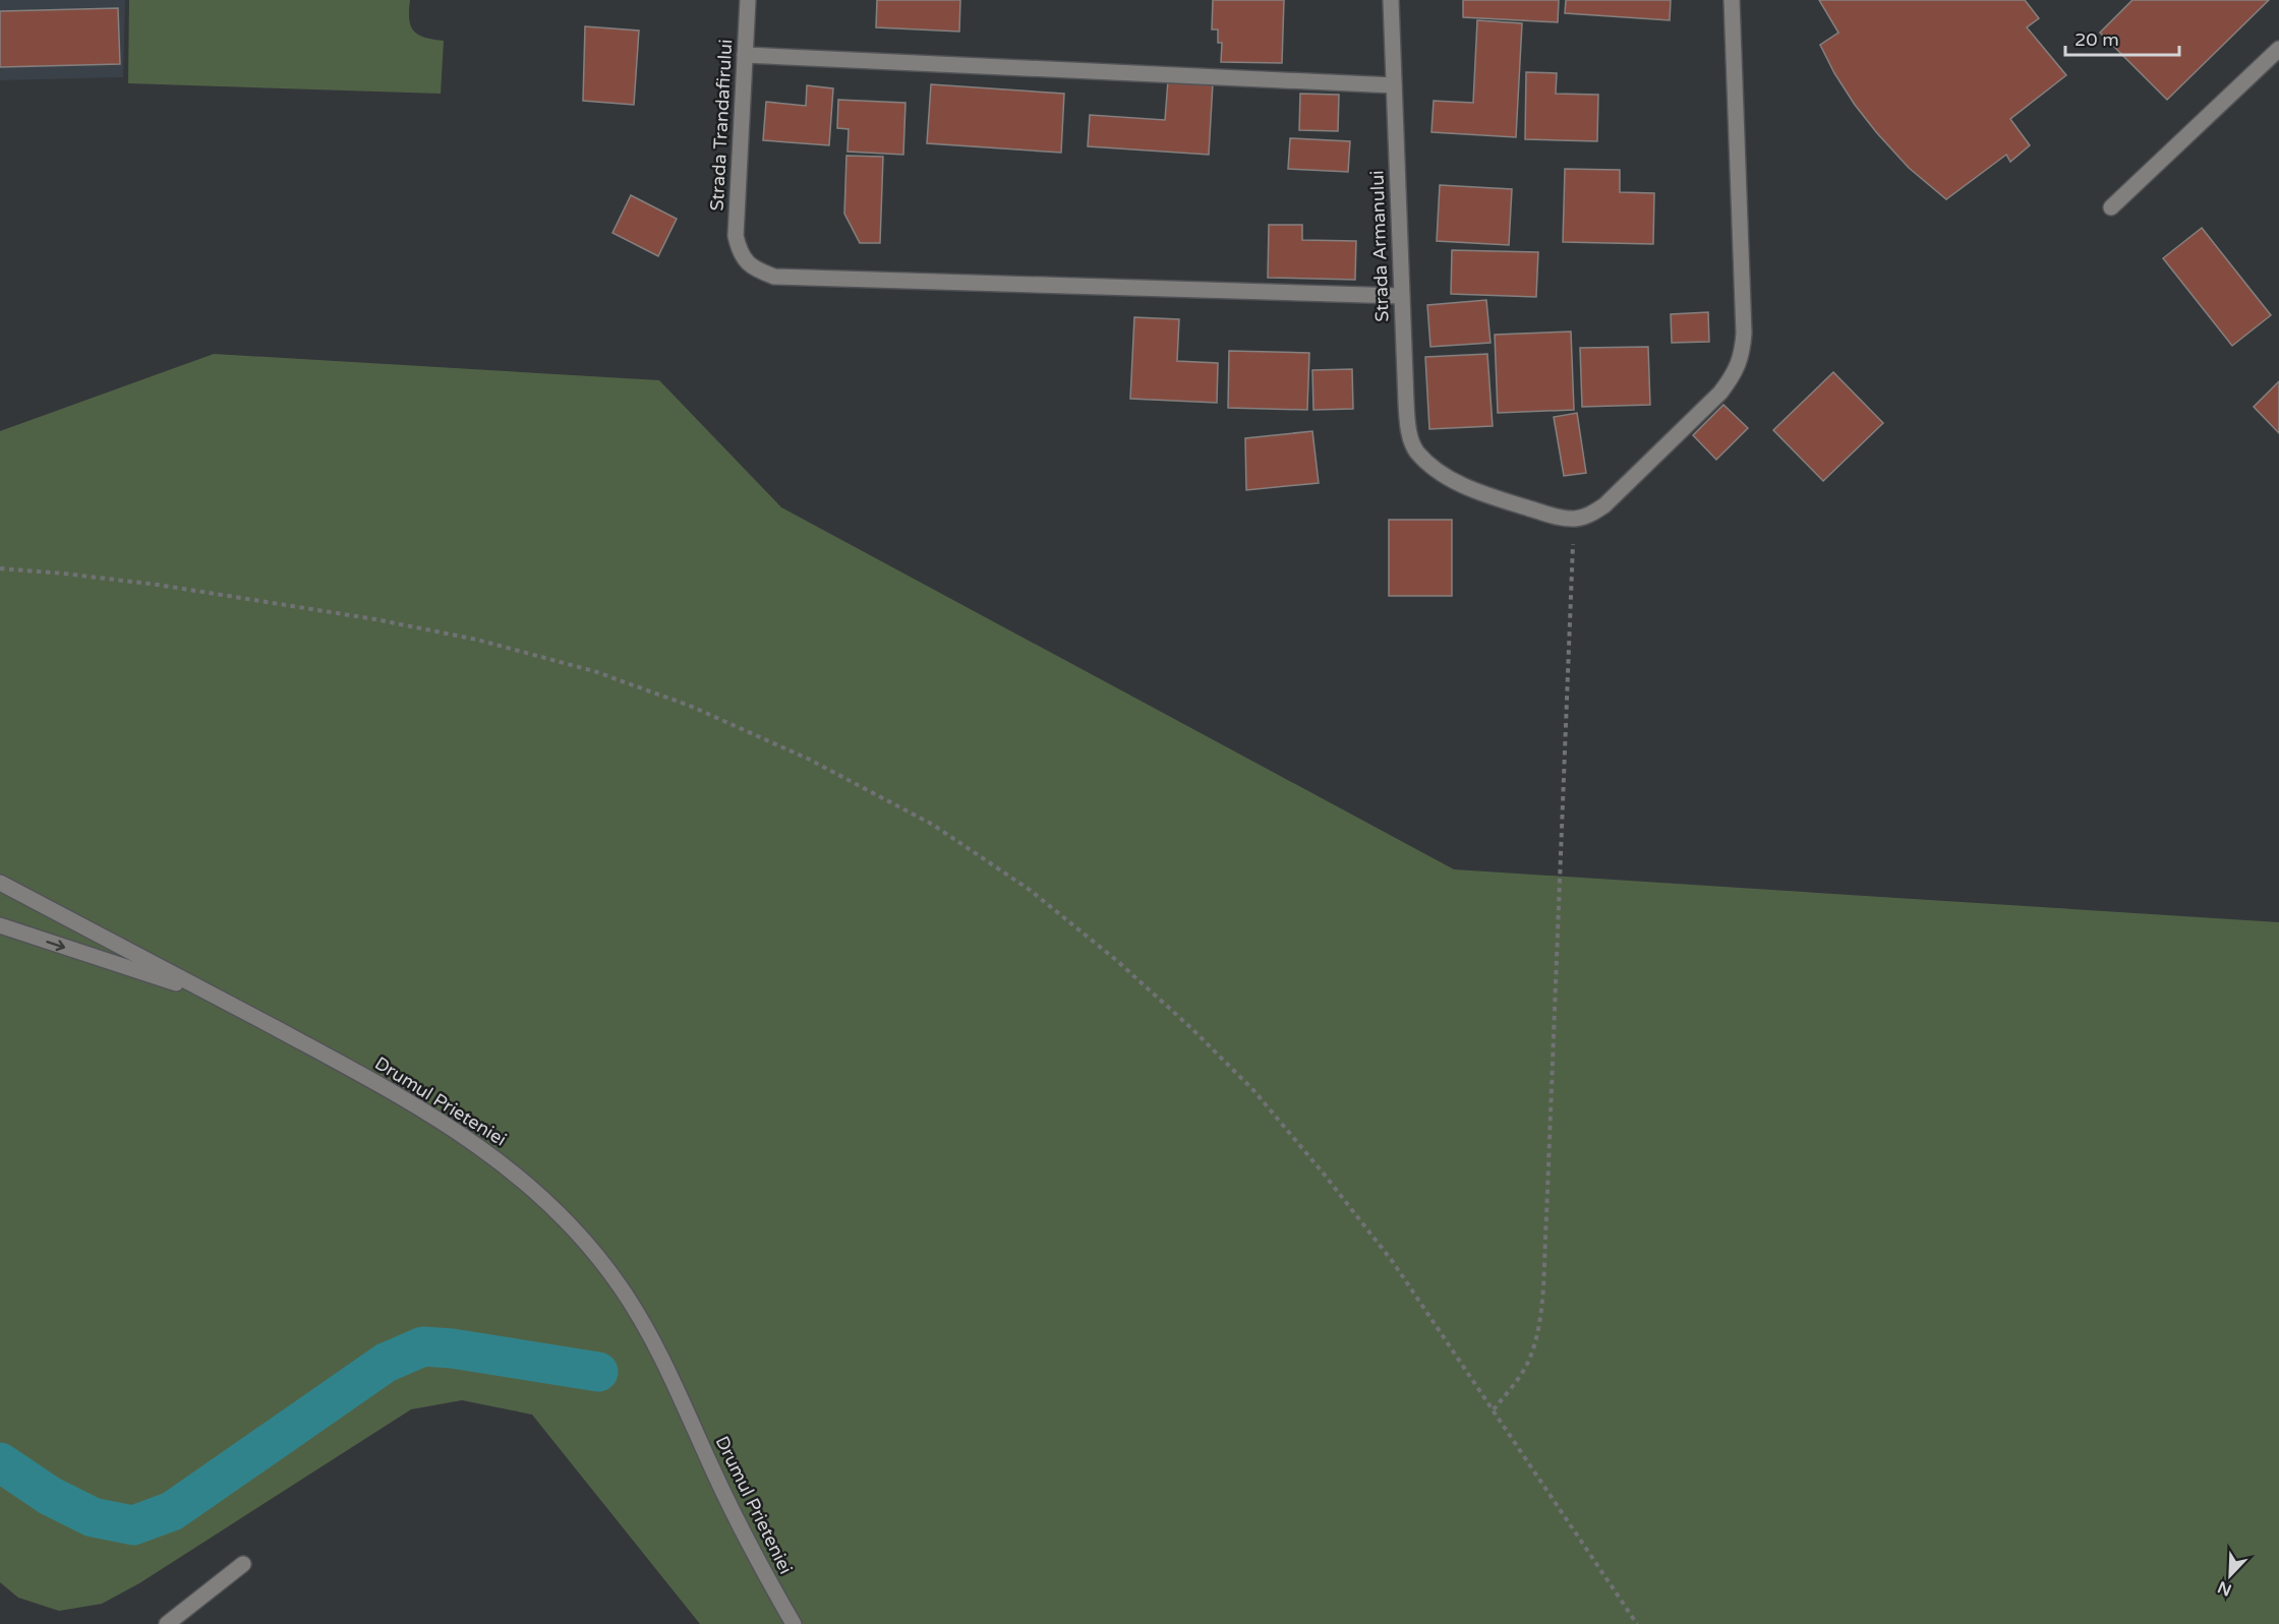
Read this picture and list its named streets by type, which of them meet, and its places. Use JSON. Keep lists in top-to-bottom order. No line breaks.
{"streets":{"street":["Strada Trandafirului","Strada Armanului","Drumul Prieteniei"]},"crossings":[["Strada Trandafirului","Strada Armanului"]],"scale_bar":"20 m","north":"bottom left"}
